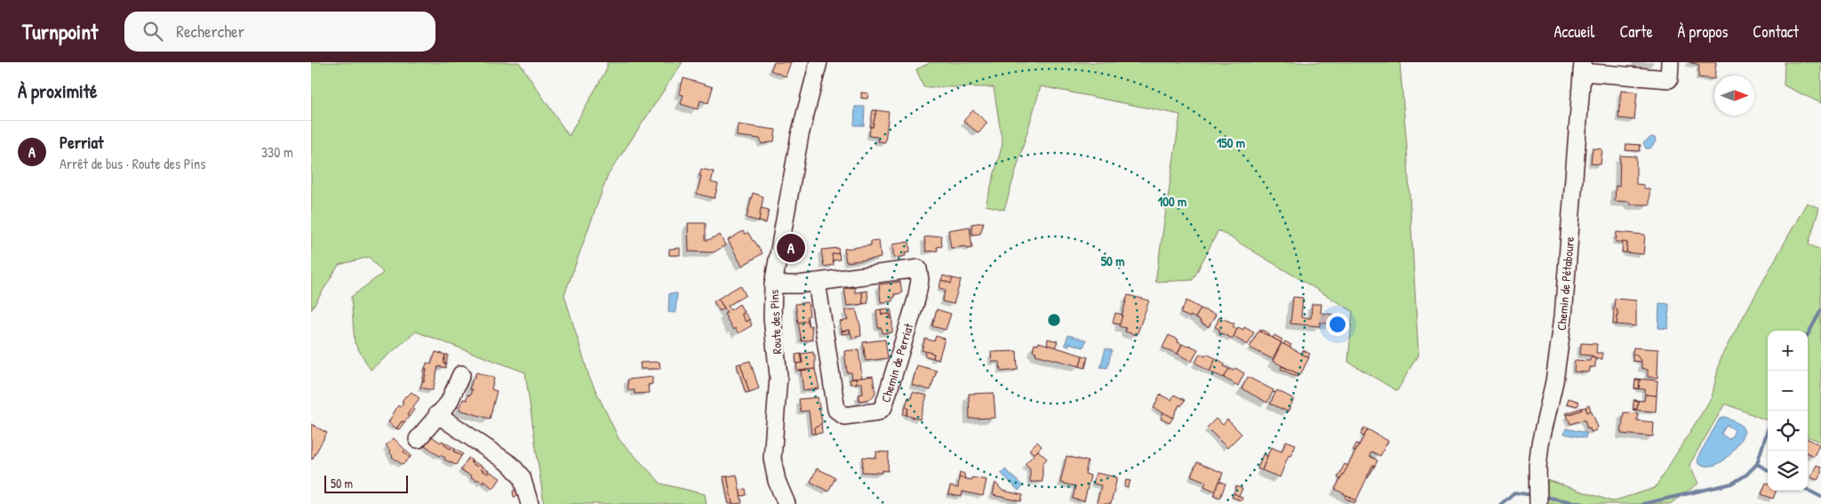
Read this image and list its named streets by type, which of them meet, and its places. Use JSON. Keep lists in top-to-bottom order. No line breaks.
{"streets":{"street":["Chemin de Pétaboure","Route des Pins","Chemin de Perriat"]},"crossings":[["Route des Pins","Chemin de Perriat"]],"scale_bar":"50 m","north":"right","page":{"header":"Turnpoint","search":"Rechercher","nav":["Accueil","Carte","À propos","Contact"],"heading":"À proximité","list":[{"mark":"A","name":"Perriat","note":"Arrêt de bus · Route des Pins","value":"330 m"}],"pins":"A","map_buttons":["+","−"],"scale":"50 m"},"rings":["150 m","100 m","50 m"]}
